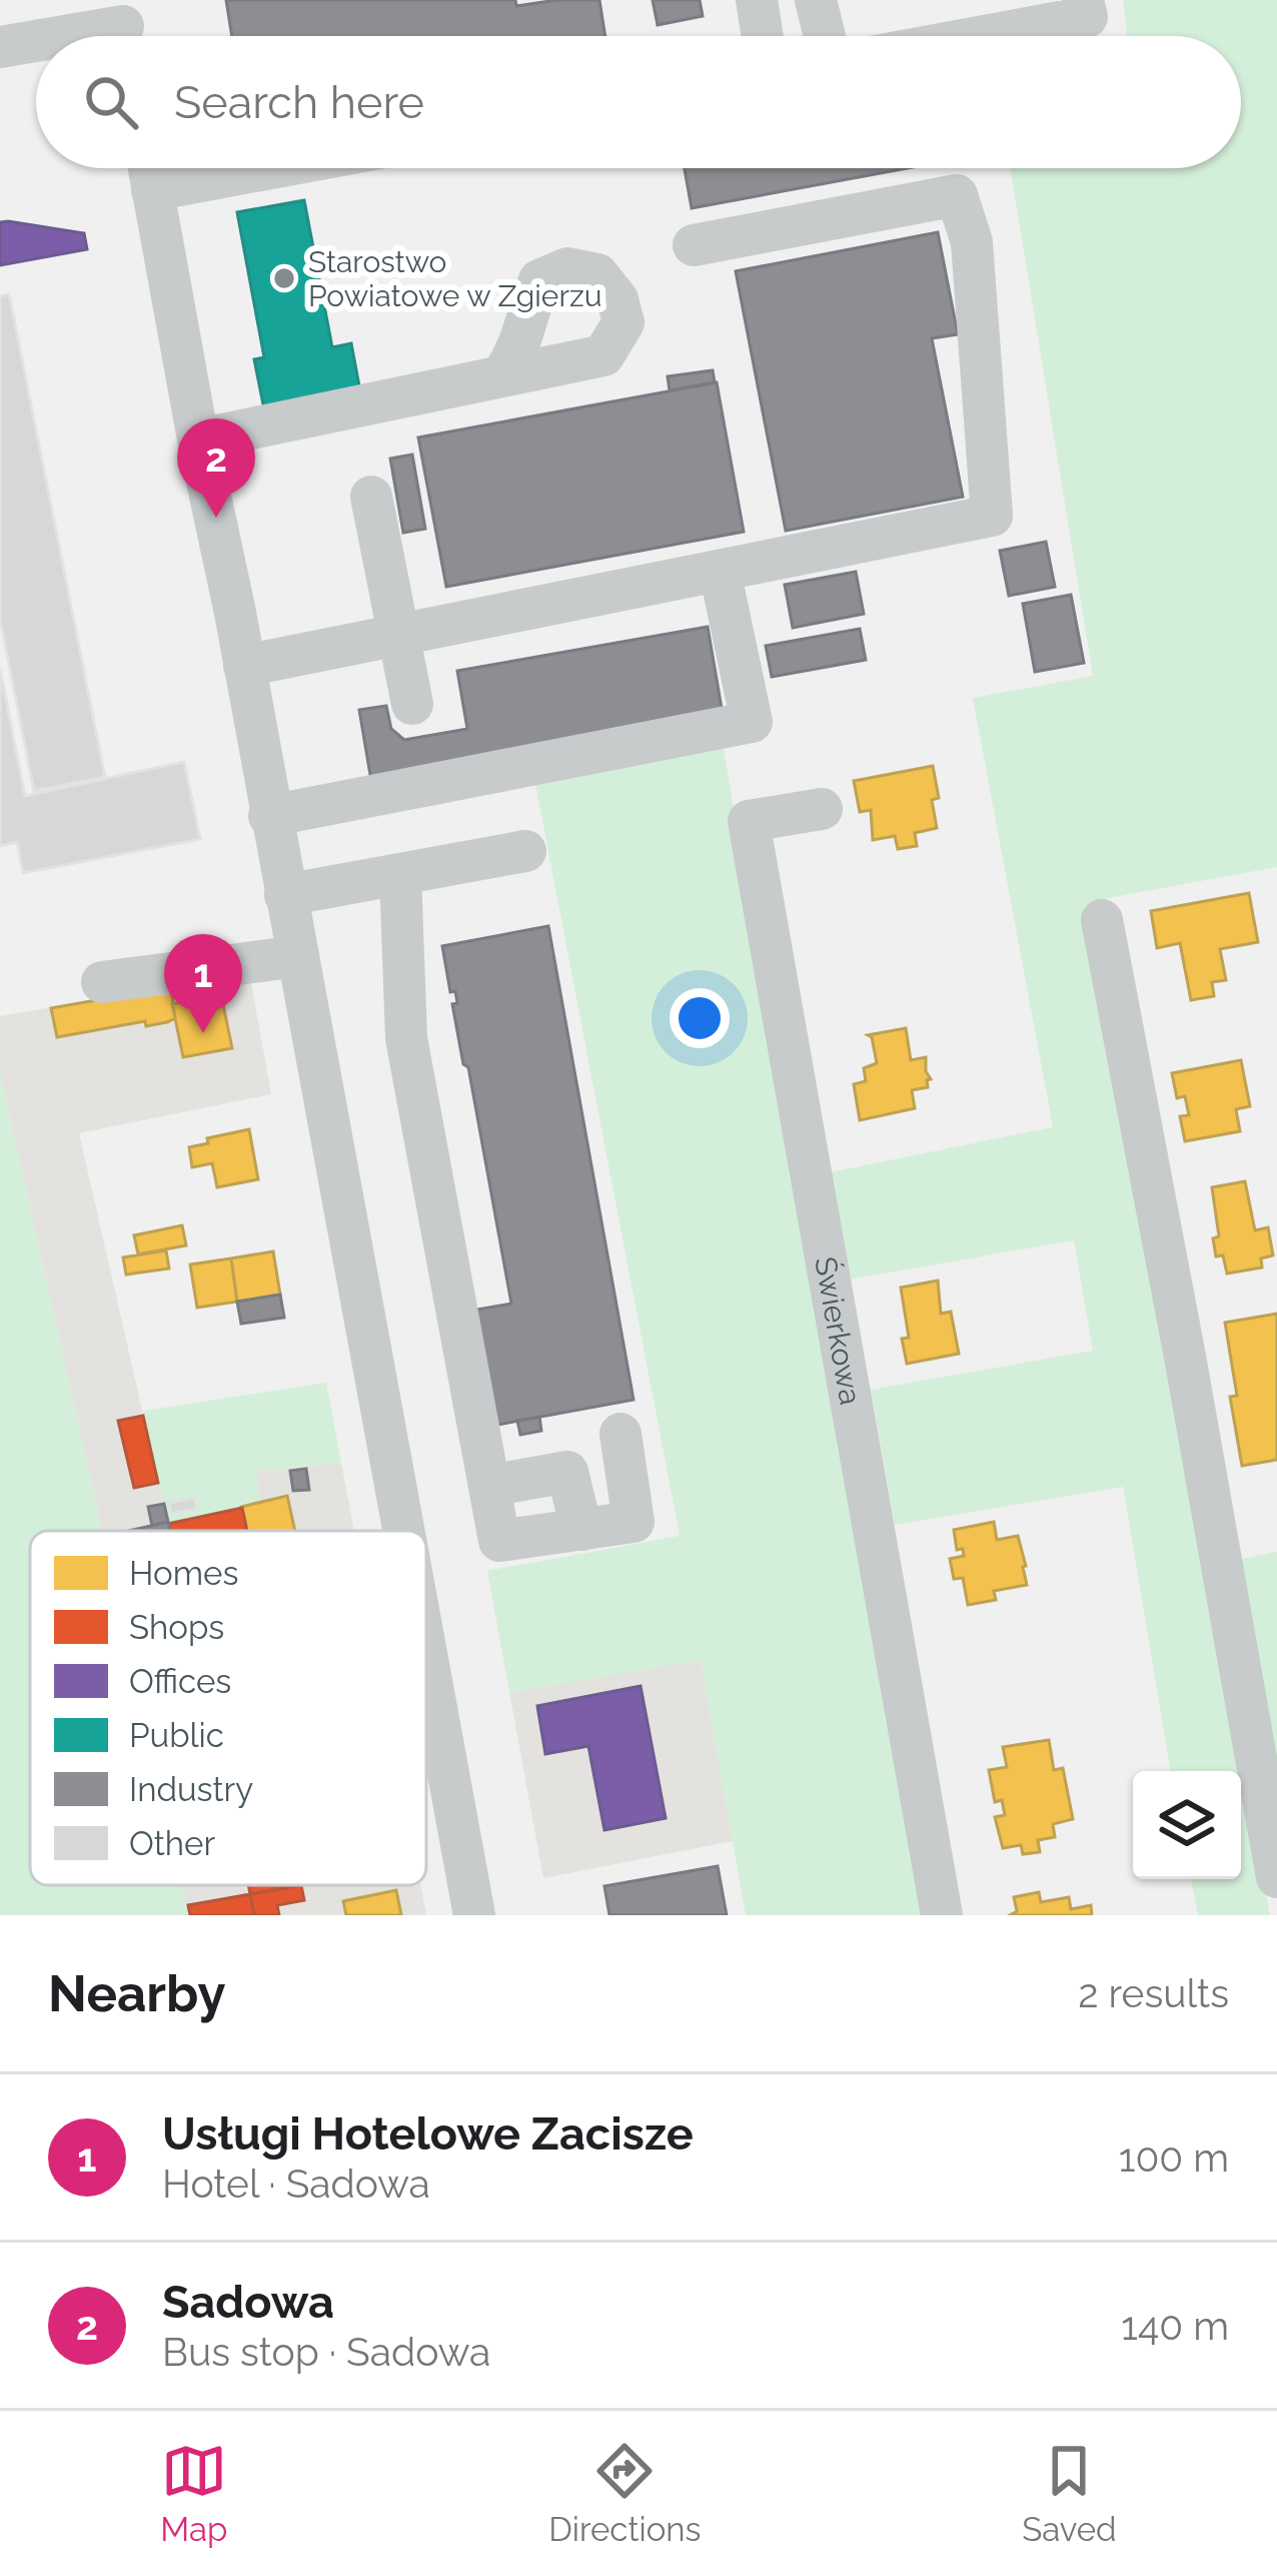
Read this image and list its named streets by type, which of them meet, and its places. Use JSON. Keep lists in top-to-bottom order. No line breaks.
{"streets":{"street":["Świerkowa"]},"places":["Starostwo Powiatowe w Zgierzu"],"legend":["Homes","Shops","Offices","Public","Industry","Other"],"page":{"search":"Search here","pins":["2","1"],"heading":["Nearby","2 results"],"list":[{"mark":"1","name":"Usługi Hotelowe Zacisze","note":"Hotel · Sadowa","value":"100 m"},{"mark":"2","name":"Sadowa","note":"Bus stop · Sadowa","value":"140 m"}],"nav":["Map","Directions","Saved"]}}
